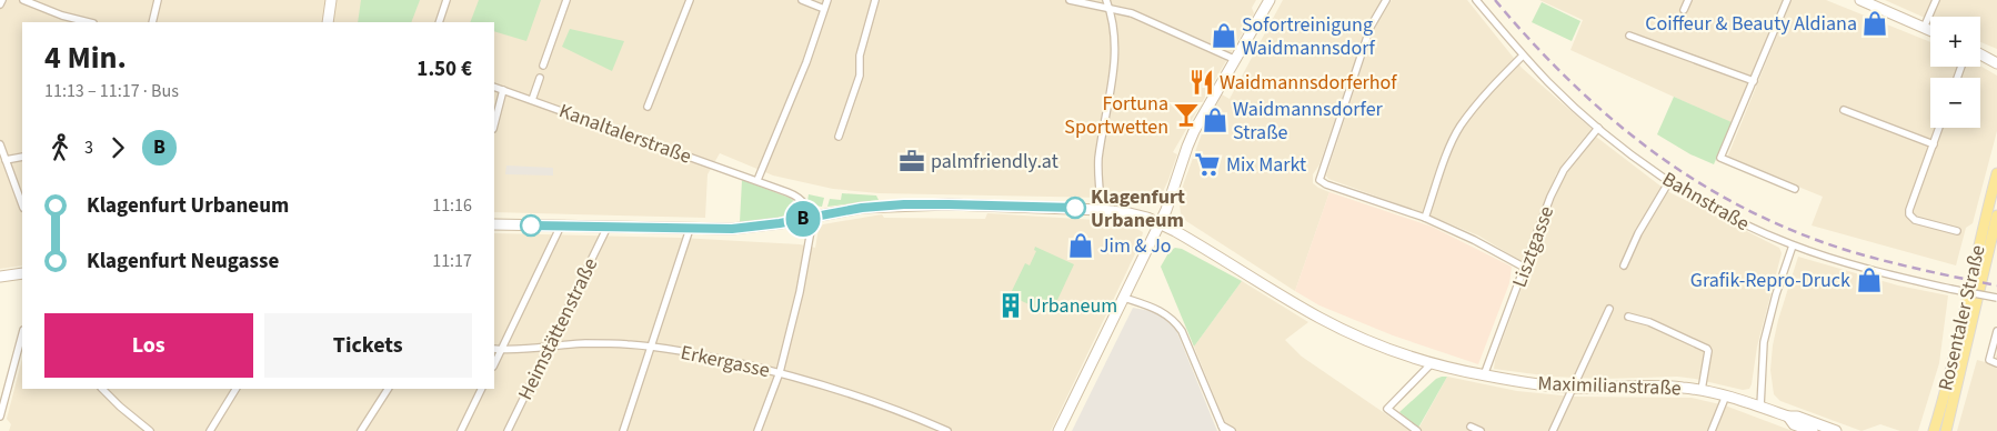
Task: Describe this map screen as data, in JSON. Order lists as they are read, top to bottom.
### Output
{
  "streets": {
    "main road": ["Rosentaler Straße"],
    "street": [
      "Kanaltalerstraße",
      "Bahnstraße",
      "Lisztgasse",
      "Heimstättenstraße",
      "Erkergasse",
      "Maximilianstraße"
    ]
  },
  "crossings": [
    ["Kanaltalerstraße", "Maximilianstraße"],
    ["Bahnstraße", "Lisztgasse"],
    ["Lisztgasse", "Maximilianstraße"],
    ["Heimstättenstraße", "Erkergasse"],
    ["Heimstättenstraße", "Maximilianstraße"]
  ],
  "places": {
    "shop": [
      "Coiffeur & Beauty Aldiana",
      "Sofortreinigung Waidmannsdorf",
      "Waidmannsdorfer Straße",
      "Jim & Jo",
      "Grafik-Repro-Druck"
    ],
    "restaurant": ["Waidmannsdorferhof"],
    "bar": ["Fortuna Sportwetten"],
    "office": ["palmfriendly.at"],
    "supermarket": ["Mix Markt"],
    "other": ["Klagenfurt Urbaneum"],
    "building": ["Urbaneum"]
  },
  "lines": ["bus line B"],
  "page": {
    "on_map": "B",
    "map_buttons": ["+", "−"],
    "heading": ["4 Min.", "11:13 – 11:17 · Bus", "1.50 €"],
    "legs": ["3", "B"],
    "list": [
      {
        "name": "Klagenfurt Urbaneum",
        "value": "11:16"
      },
      {
        "name": "Klagenfurt Neugasse",
        "value": "11:17"
      }
    ],
    "buttons": ["Los", "Tickets"]
  }
}
